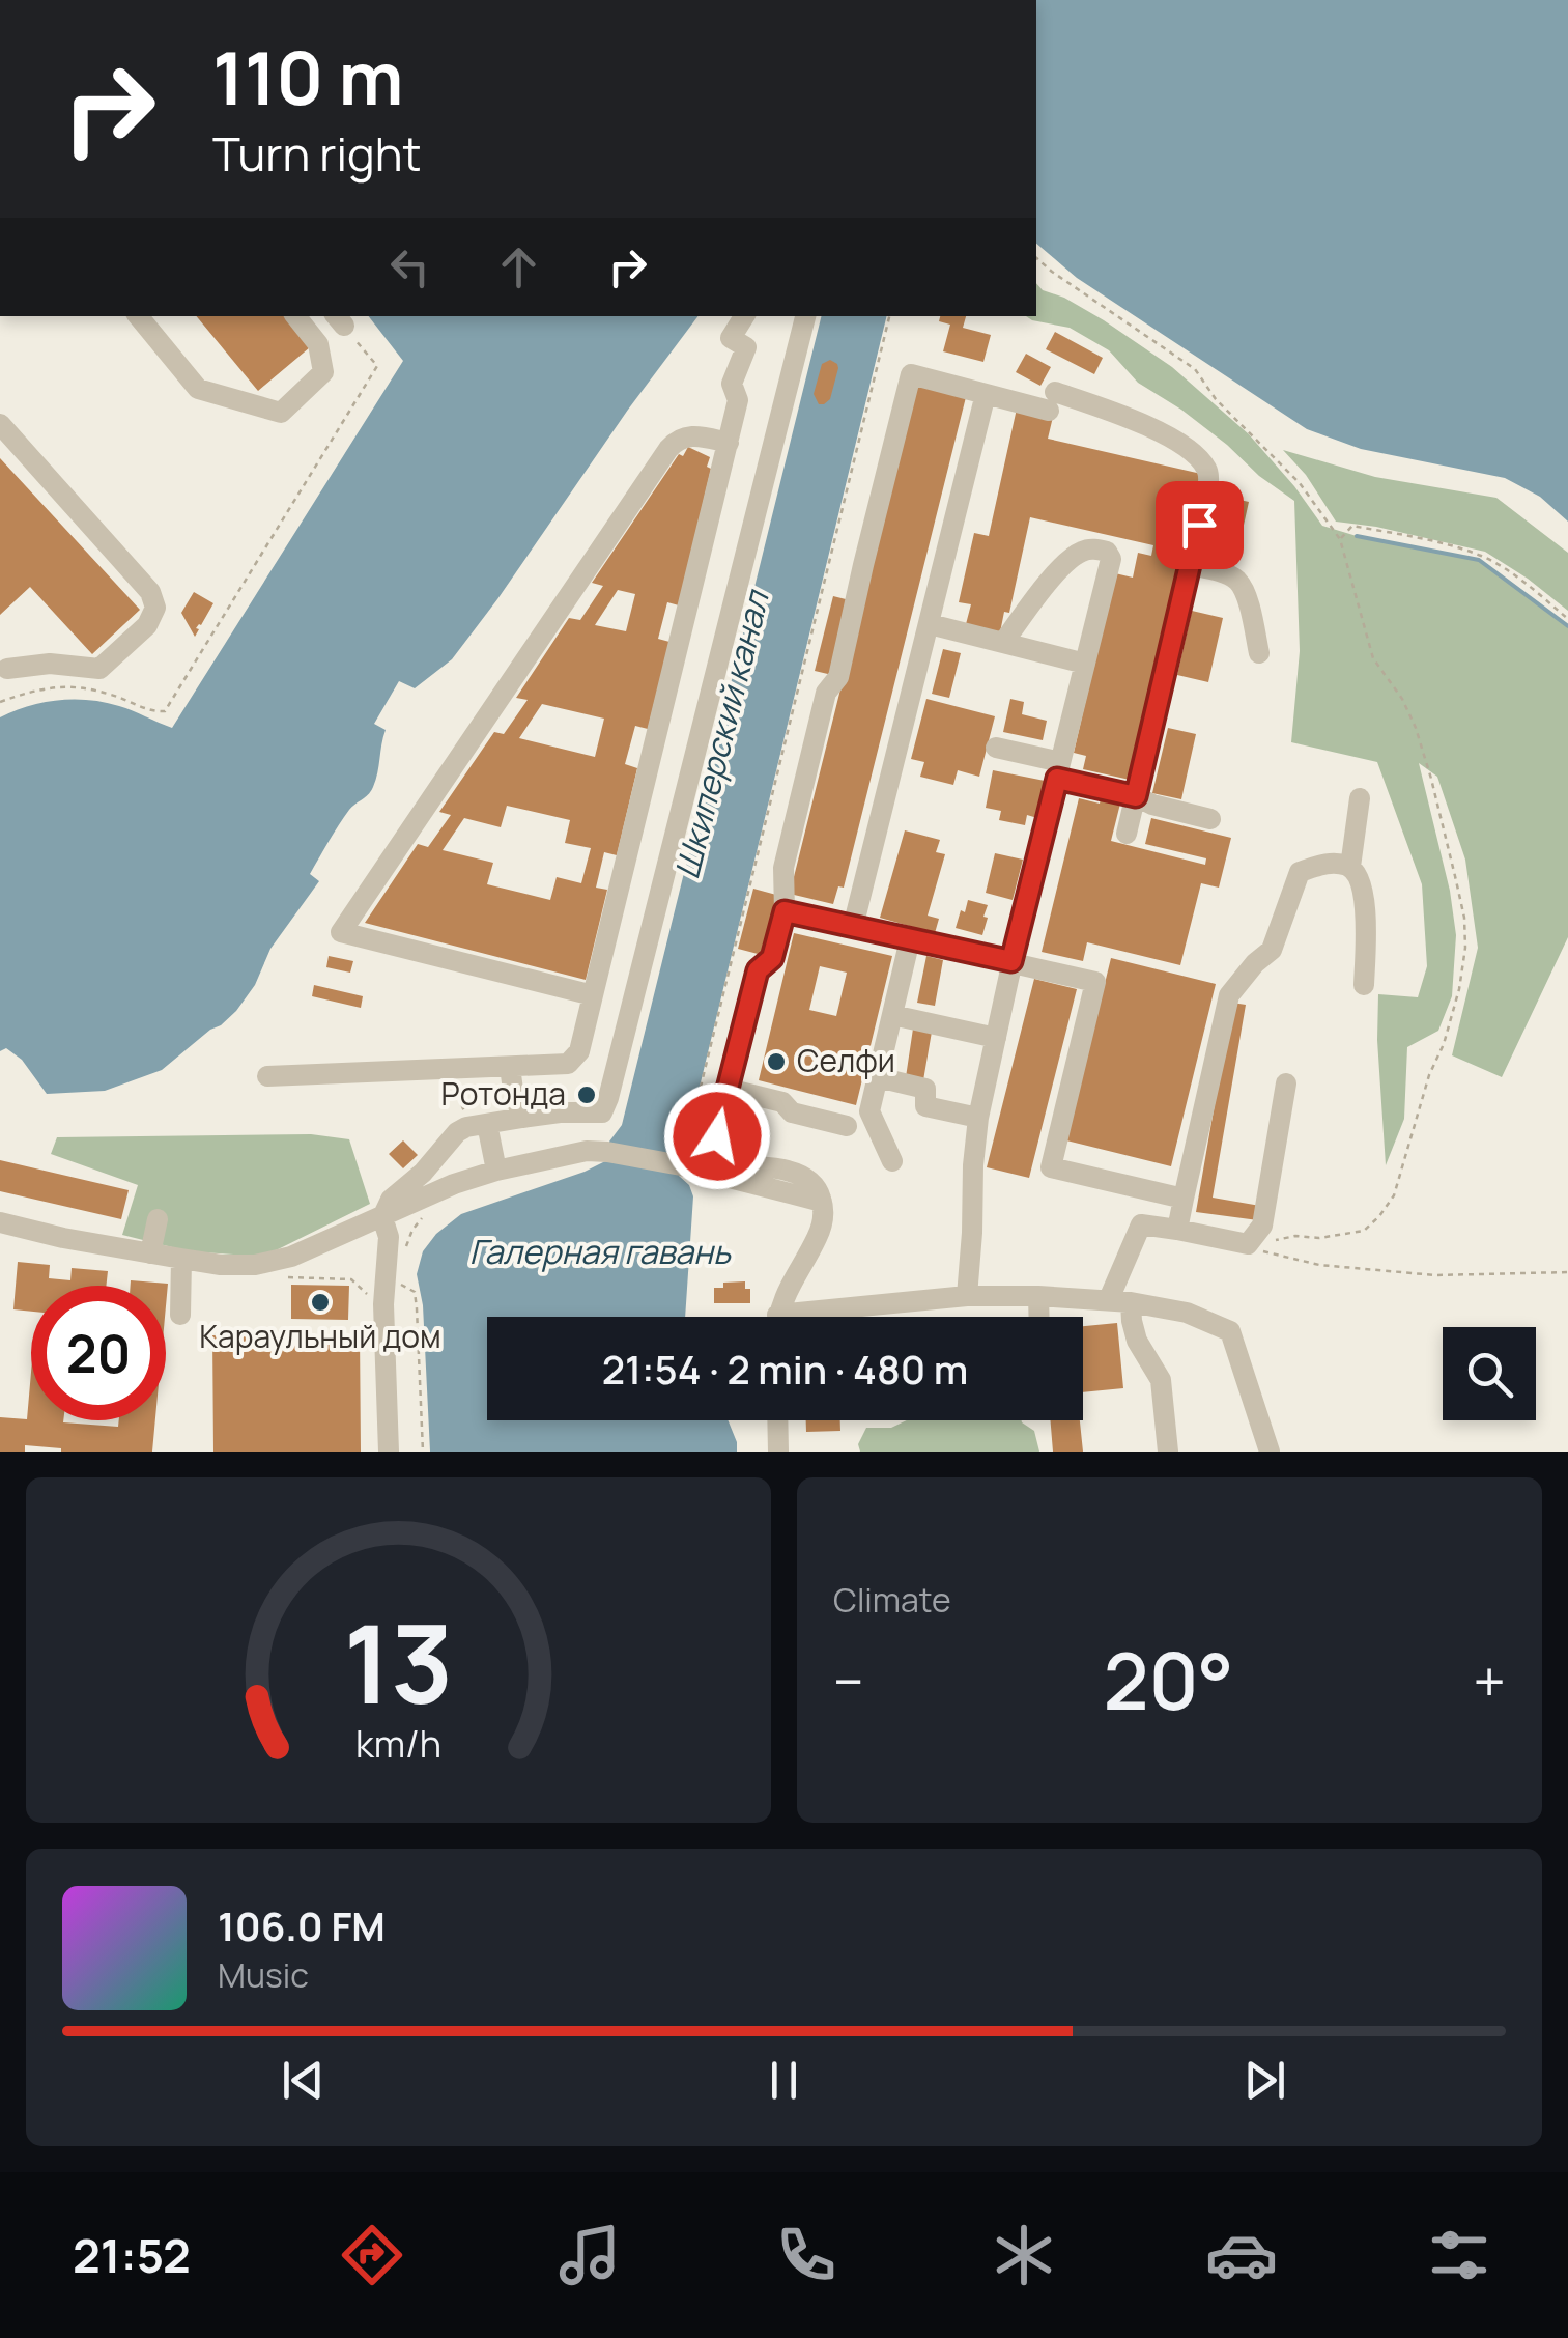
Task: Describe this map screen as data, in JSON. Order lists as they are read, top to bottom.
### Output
{
  "water": ["Шкиперский канал", "Галерная гавань"],
  "places": ["Селфи", "Ротонда", "Караульный дом"],
  "page": {
    "turn": ["110 m", "Turn right"],
    "limit": "20",
    "trip": "21:54 · 2 min · 480 m",
    "tile": "Climate",
    "heat": ["−", "20°", "+"],
    "song": ["106.0 FM", "Music"],
    "tabs": "21:52",
    "gauge": ["13", "km/h"]
  }
}
